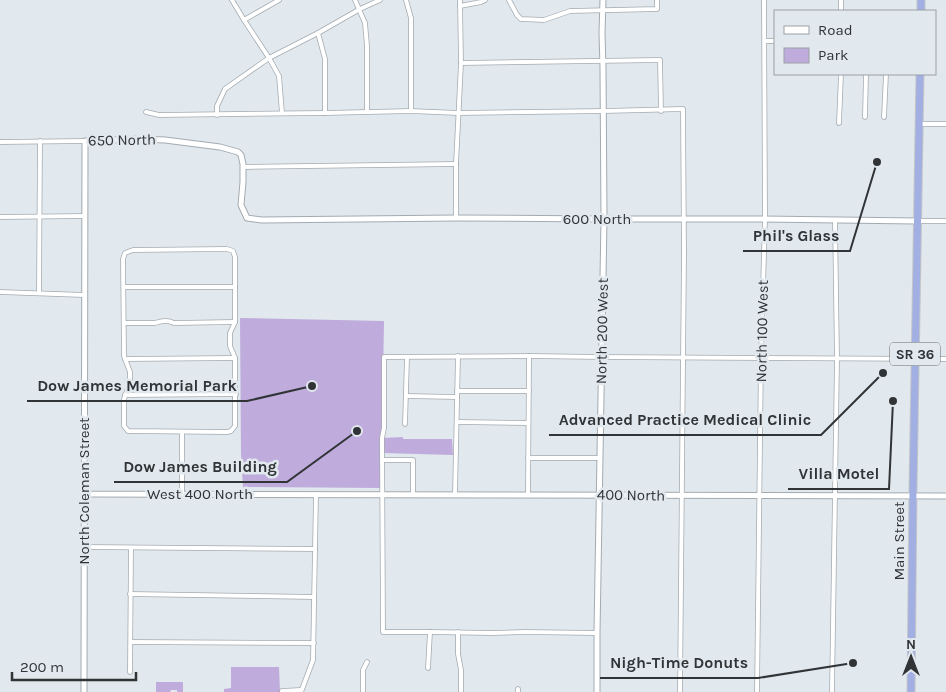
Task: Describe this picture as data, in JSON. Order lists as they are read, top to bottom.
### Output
{
  "streets": {
    "highway": ["SR 36", "Main Street"],
    "street": [
      "650 North",
      "600 North",
      "North 200 West",
      "North 100 West",
      "North Coleman Street",
      "West 400 North",
      "400 North"
    ]
  },
  "crossings": [
    ["650 North", "600 North"],
    ["650 North", "North Coleman Street"],
    ["600 North", "North 200 West"],
    ["600 North", "North 100 West"],
    ["600 North", "Main Street"],
    ["North 200 West", "400 North"],
    ["North 100 West", "400 North"],
    ["SR 36", "Main Street"],
    ["North Coleman Street", "West 400 North"],
    ["West 400 North", "400 North"],
    ["400 North", "Main Street"]
  ],
  "places": [
    "Phil's Glass",
    "Advanced Practice Medical Clinic",
    "Dow James Memorial Park",
    "Villa Motel",
    "Dow James Building",
    "Nigh-Time Donuts"
  ],
  "legend": ["Road", "Park"],
  "scale_bar": "200 m",
  "north": "top"
}
